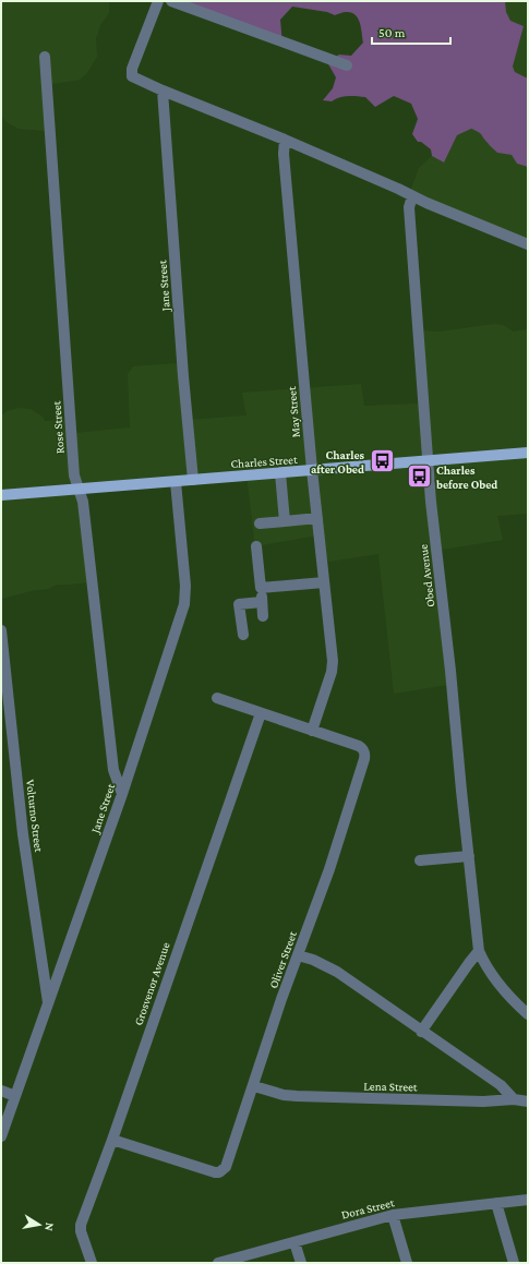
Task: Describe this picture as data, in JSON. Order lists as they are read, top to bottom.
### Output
{
  "streets": {
    "main road": ["Charles Street"],
    "street": [
      "Jane Street",
      "May Street",
      "Rose Street",
      "Obed Avenue",
      "Volturno Street",
      "Oliver Street",
      "Grosvenor Avenue",
      "Lena Street",
      "Dora Street"
    ]
  },
  "crossings": [
    ["Jane Street", "Rose Street"],
    ["Jane Street", "Charles Street"],
    ["Jane Street", "Volturno Street"],
    ["May Street", "Charles Street"],
    ["May Street", "Oliver Street"],
    ["Rose Street", "Charles Street"],
    ["Charles Street", "Obed Avenue"],
    ["Oliver Street", "Grosvenor Avenue"],
    ["Oliver Street", "Lena Street"]
  ],
  "places": {
    "bus stop": ["Charles after Obed", "Charles before Obed"]
  },
  "scale_bar": "50 m",
  "north": "right"
}
